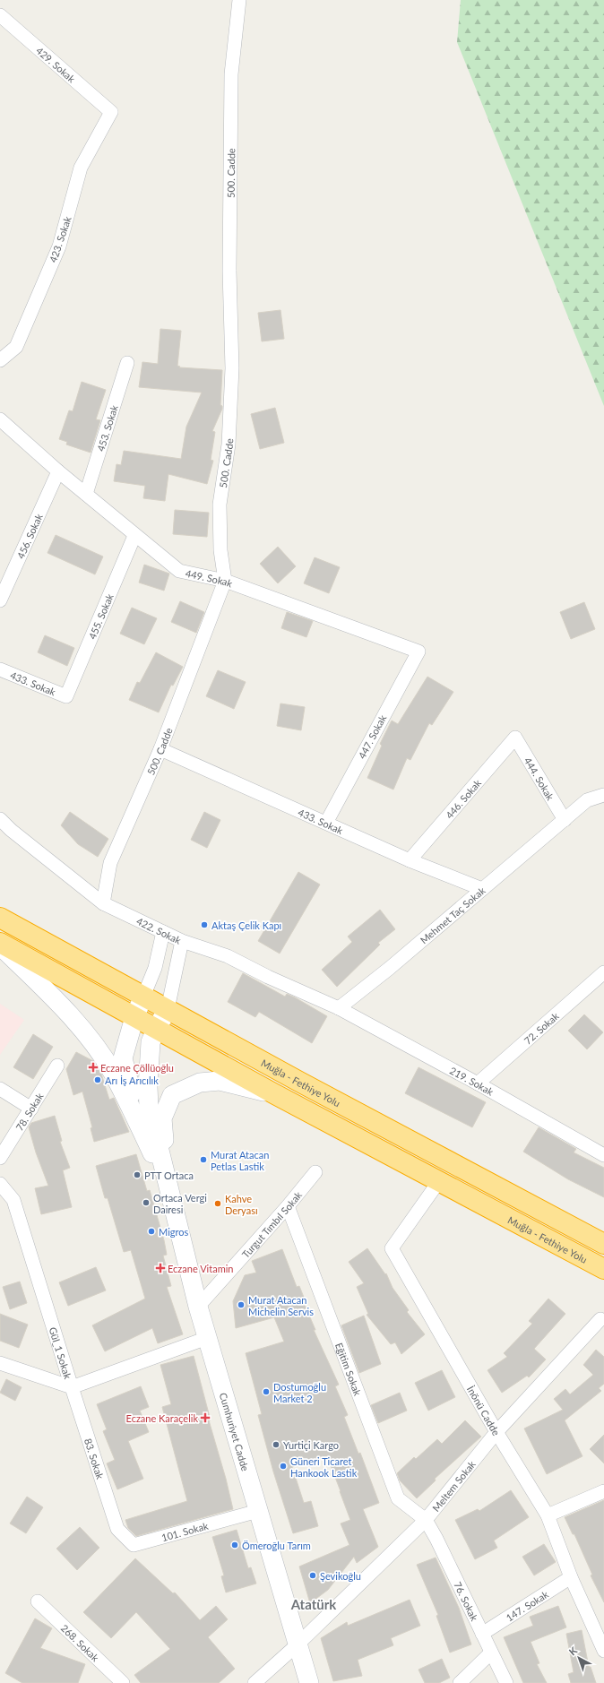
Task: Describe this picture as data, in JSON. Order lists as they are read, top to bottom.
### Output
{
  "streets": {
    "highway": ["Muğla - Fethiye Yolu"],
    "street": [
      "429. Sokak",
      "500. Cadde",
      "423. Sokak",
      "453. Sokak",
      "456. Sokak",
      "449. Sokak",
      "455. Sokak",
      "433. Sokak",
      "447. Sokak",
      "444. Sokak",
      "446. Sokak",
      "Mehmet Taç Sokak",
      "422. Sokak",
      "72. Sokak",
      "219. Sokak",
      "78. Sokak",
      "Turgut Tımbıl Sokak",
      "Gül_1 Sokak",
      "Eğitim Sokak",
      "İnönü Cadde",
      "Cumhuriyet Cadde",
      "83. Sokak",
      "Meltem Sokak",
      "101. Sokak",
      "76. Sokak",
      "147. Sokak",
      "268. Sokak"
    ]
  },
  "crossings": [
    ["429. Sokak", "423. Sokak"],
    ["500. Cadde", "449. Sokak"],
    ["500. Cadde", "433. Sokak"],
    ["500. Cadde", "422. Sokak"],
    ["453. Sokak", "449. Sokak"],
    ["456. Sokak", "449. Sokak"],
    ["449. Sokak", "455. Sokak"],
    ["449. Sokak", "447. Sokak"],
    ["455. Sokak", "433. Sokak"],
    ["433. Sokak", "447. Sokak"],
    ["433. Sokak", "446. Sokak"],
    ["433. Sokak", "Mehmet Taç Sokak"],
    ["444. Sokak", "446. Sokak"],
    ["444. Sokak", "Mehmet Taç Sokak"],
    ["Mehmet Taç Sokak", "422. Sokak"],
    ["Mehmet Taç Sokak", "219. Sokak"],
    ["422. Sokak", "219. Sokak"],
    ["72. Sokak", "219. Sokak"],
    ["Muğla - Fethiye Yolu", "İnönü Cadde"],
    ["Turgut Tımbıl Sokak", "Eğitim Sokak"],
    ["Turgut Tımbıl Sokak", "Cumhuriyet Cadde"],
    ["Gül_1 Sokak", "Cumhuriyet Cadde"],
    ["Gül_1 Sokak", "83. Sokak"],
    ["Eğitim Sokak", "Meltem Sokak"],
    ["Eğitim Sokak", "76. Sokak"],
    ["İnönü Cadde", "Meltem Sokak"],
    ["İnönü Cadde", "147. Sokak"],
    ["Cumhuriyet Cadde", "Meltem Sokak"],
    ["Cumhuriyet Cadde", "101. Sokak"],
    ["83. Sokak", "101. Sokak"],
    ["Meltem Sokak", "76. Sokak"],
    ["76. Sokak", "147. Sokak"]
  ],
  "districts": ["Atatürk"],
  "places": {
    "other": [
      "Aktaş Çelik Kapı",
      "Arı İş Arıcılık",
      "Murat Atacan Petlas Lastik",
      "PTT Ortaca",
      "Ortaca Vergi Dairesi",
      "Kahve Deryası",
      "Migros",
      "Murat Atacan Michelin Servis",
      "Dostumoğlu Market 2",
      "Yurtiçi Kargo",
      "Güneri Ticaret Hankook Lastik",
      "Ömeroğlu Tarım",
      "Şevikoğlu"
    ],
    "health": ["Eczane Çöllüoğlu", "Eczane Vitamin", "Eczane Karaçelik"]
  },
  "north": "top left"
}
